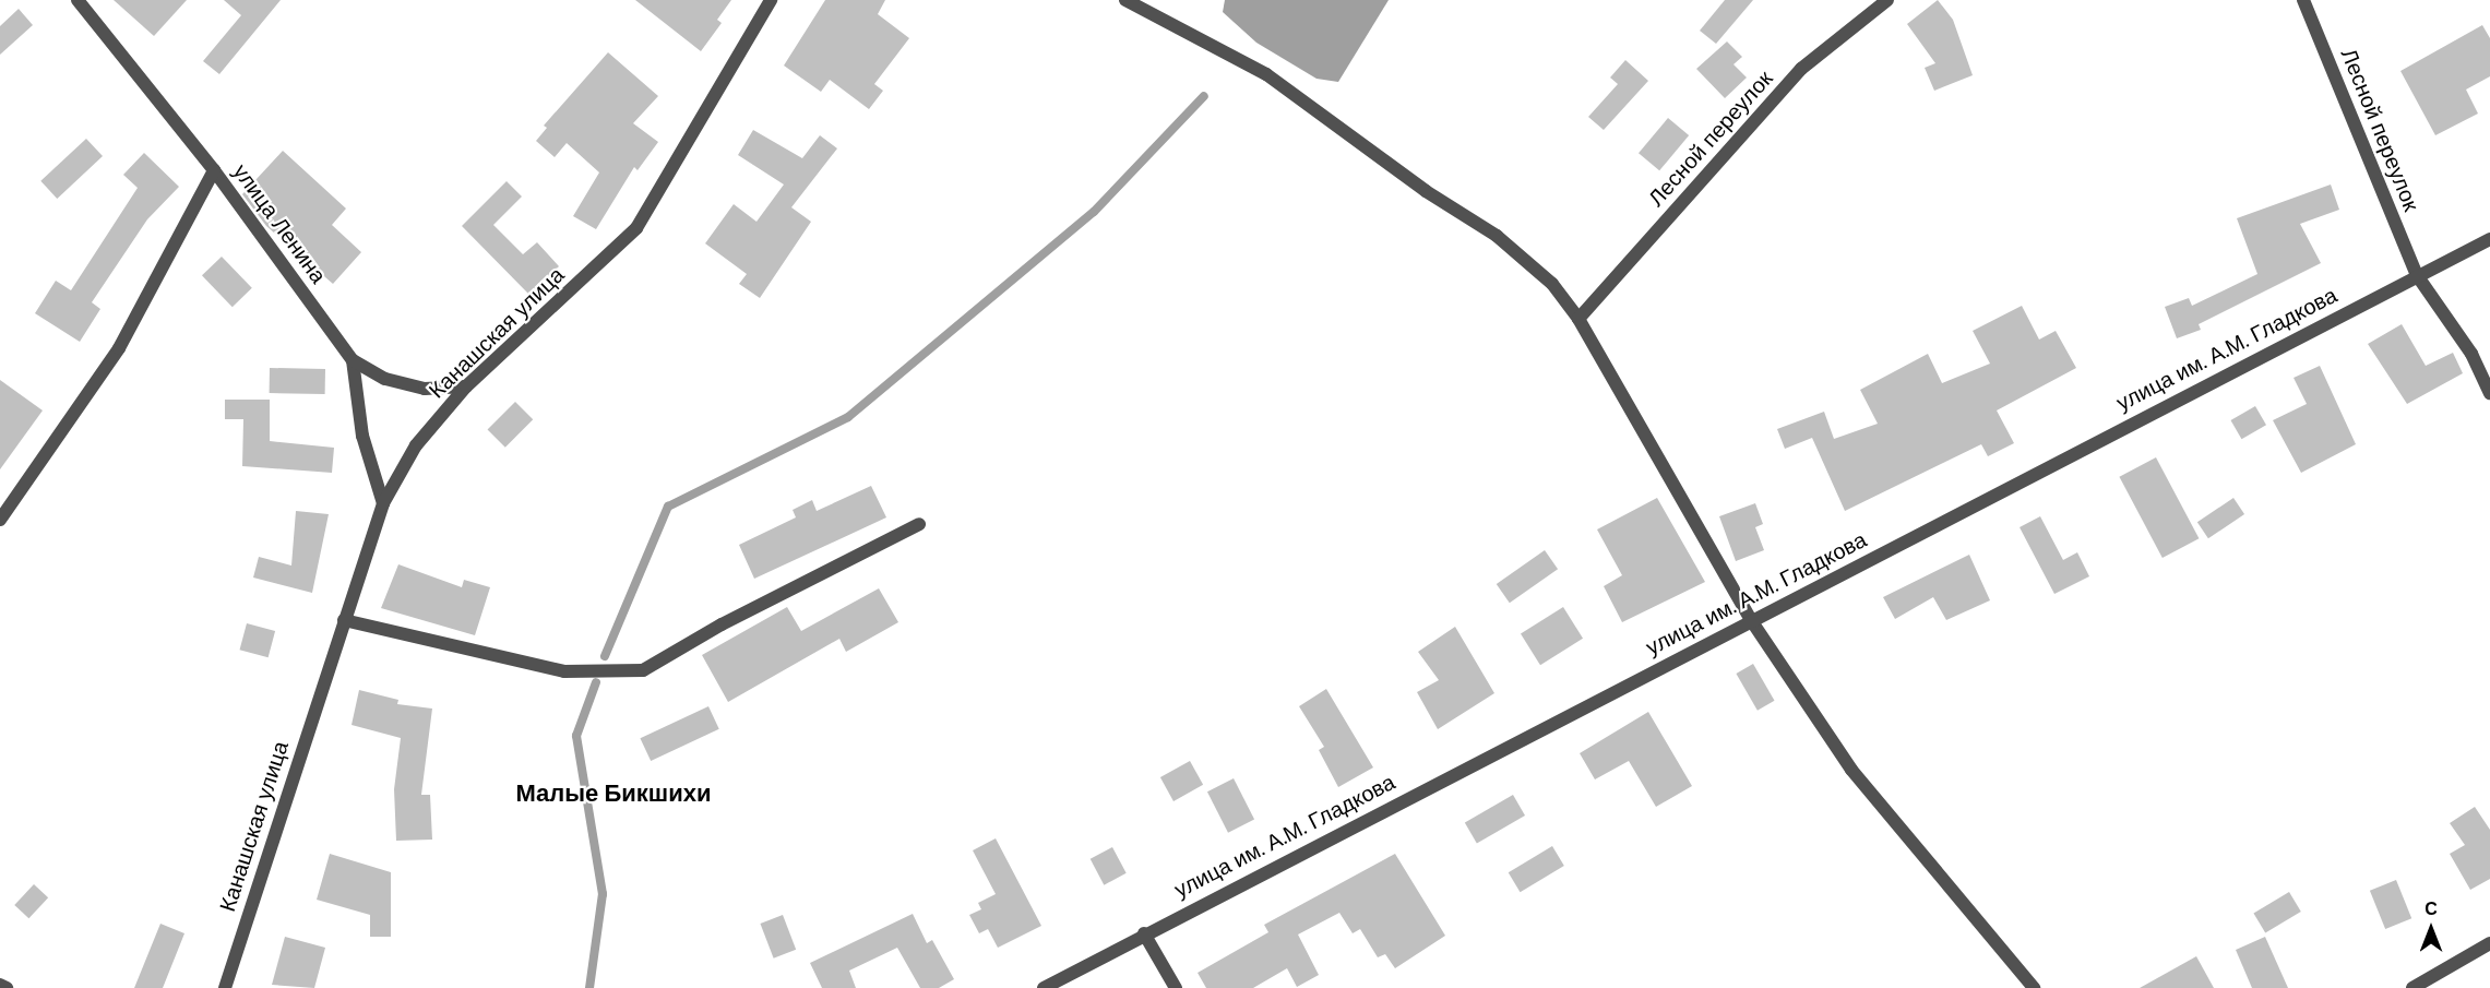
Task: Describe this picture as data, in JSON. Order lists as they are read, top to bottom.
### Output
{
  "streets": {
    "street": [
      "Лесной переулок",
      "улица Ленина",
      "Канашская улица",
      "улица им. А.М. Гладкова"
    ]
  },
  "crossings": [
    ["Лесной переулок", "улица им. А.М. Гладкова"],
    ["улица Ленина", "Канашская улица"]
  ],
  "districts": ["Малые Бикшихи"],
  "north": "top"
}
